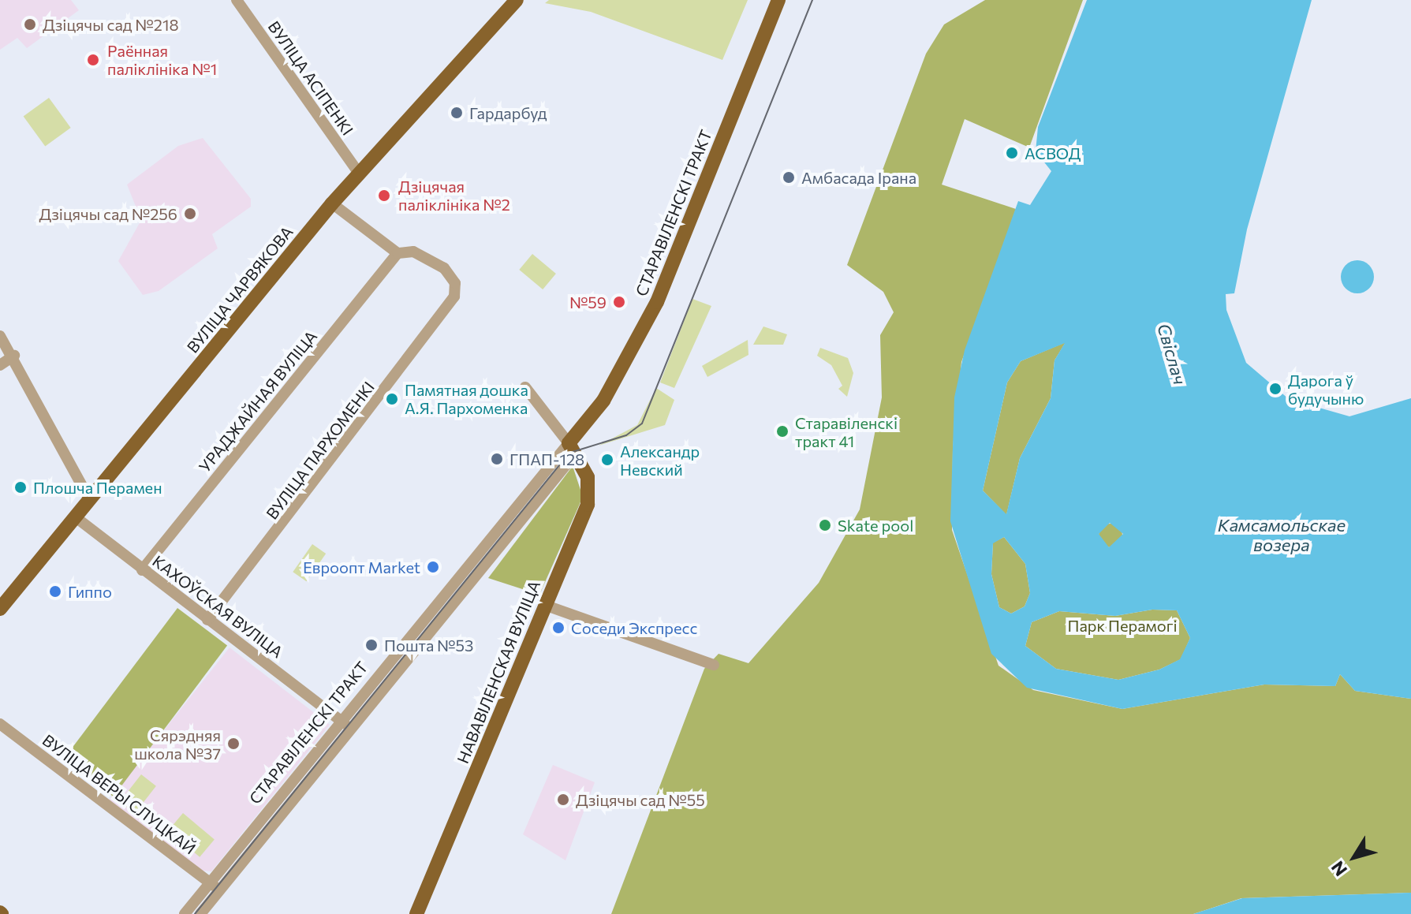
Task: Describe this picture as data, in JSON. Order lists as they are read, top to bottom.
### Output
{
  "streets": {
    "main road": ["СТАРАВІЛЕНСКІ ТРАКТ", "ВУЛІЦА ЧАРВЯКОВА", "НАВАВІЛЕНСКАЯ ВУЛІЦА"],
    "street": [
      "ВУЛІЦА АСІПЕНКІ",
      "УРАДЖАЙНАЯ ВУЛІЦА",
      "ВУЛІЦА ПАРХОМЕНКІ",
      "КАХОЎСКАЯ ВУЛІЦА",
      "ВУЛІЦА ВЕРЫ СЛУЦКАЙ"
    ]
  },
  "crossings": [
    ["ВУЛІЦА АСІПЕНКІ", "ВУЛІЦА ЧАРВЯКОВА"],
    ["СТАРАВІЛЕНСКІ ТРАКТ", "КАХОЎСКАЯ ВУЛІЦА"],
    ["СТАРАВІЛЕНСКІ ТРАКТ", "НАВАВІЛЕНСКАЯ ВУЛІЦА"],
    ["СТАРАВІЛЕНСКІ ТРАКТ", "ВУЛІЦА ВЕРЫ СЛУЦКАЙ"],
    ["ВУЛІЦА ЧАРВЯКОВА", "КАХОЎСКАЯ ВУЛІЦА"],
    ["УРАДЖАЙНАЯ ВУЛІЦА", "ВУЛІЦА ПАРХОМЕНКІ"],
    ["УРАДЖАЙНАЯ ВУЛІЦА", "КАХОЎСКАЯ ВУЛІЦА"],
    ["ВУЛІЦА ПАРХОМЕНКІ", "КАХОЎСКАЯ ВУЛІЦА"]
  ],
  "water": ["Свіслач", "Камсамольскае возера"],
  "parks": ["Парк Перамогі"],
  "places": [
    "Дзіцячы сад №218",
    "Раённая паліклініка №1",
    "Гардарбуд",
    "АСВОД",
    "Амбасада Ірана",
    "Дзіцячая паліклініка №2",
    "Дзіцячы сад №256",
    "№59",
    "Дарога ў будучыню",
    "Памятная дошка А.Я. Пархоменка",
    "Старавіленскі тракт 41",
    "ГПАП-128",
    "Александр Невский",
    "Плошча Перамен",
    "Skate pool",
    "Евроопт Market",
    "Гиппо",
    "Соседи Экспресс",
    "Пошта №53",
    "Сярэдняя школа №37",
    "Дзіцячы сад №55"
  ],
  "north": "bottom left"
}
